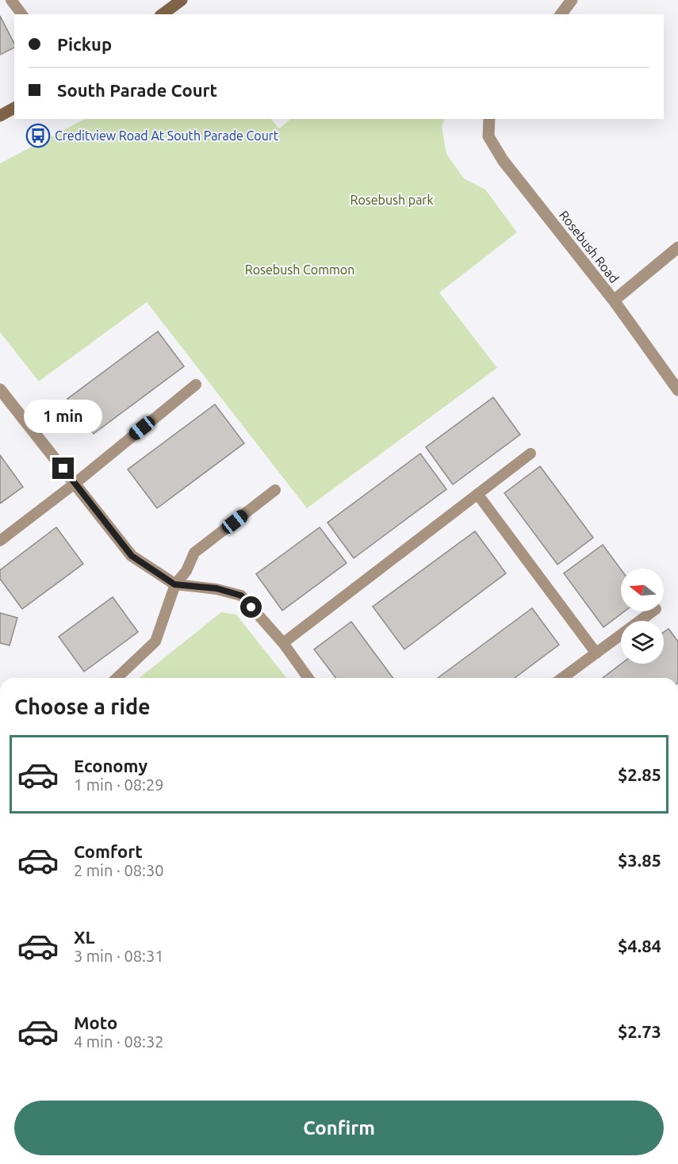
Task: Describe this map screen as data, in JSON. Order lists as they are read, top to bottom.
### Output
{
  "streets": {
    "street": ["Rosebush Road"]
  },
  "parks": ["Rosebush park", "Rosebush Common"],
  "places": {
    "bus stop": ["Creditview Road At South Parade Court"]
  },
  "north": "left",
  "page": {
    "banner": ["Pickup", "South Parade Court"],
    "bubble": "1 min",
    "heading": "Choose a ride",
    "list": [
      {
        "name": "Economy",
        "note": "1 min · 08:29",
        "value": "$2.85"
      },
      {
        "name": "Comfort",
        "note": "2 min · 08:30",
        "value": "$3.85"
      },
      {
        "name": "XL",
        "note": "3 min · 08:31",
        "value": "$4.84"
      },
      {
        "name": "Moto",
        "note": "4 min · 08:32",
        "value": "$2.73"
      }
    ],
    "buttons": "Confirm"
  }
}
